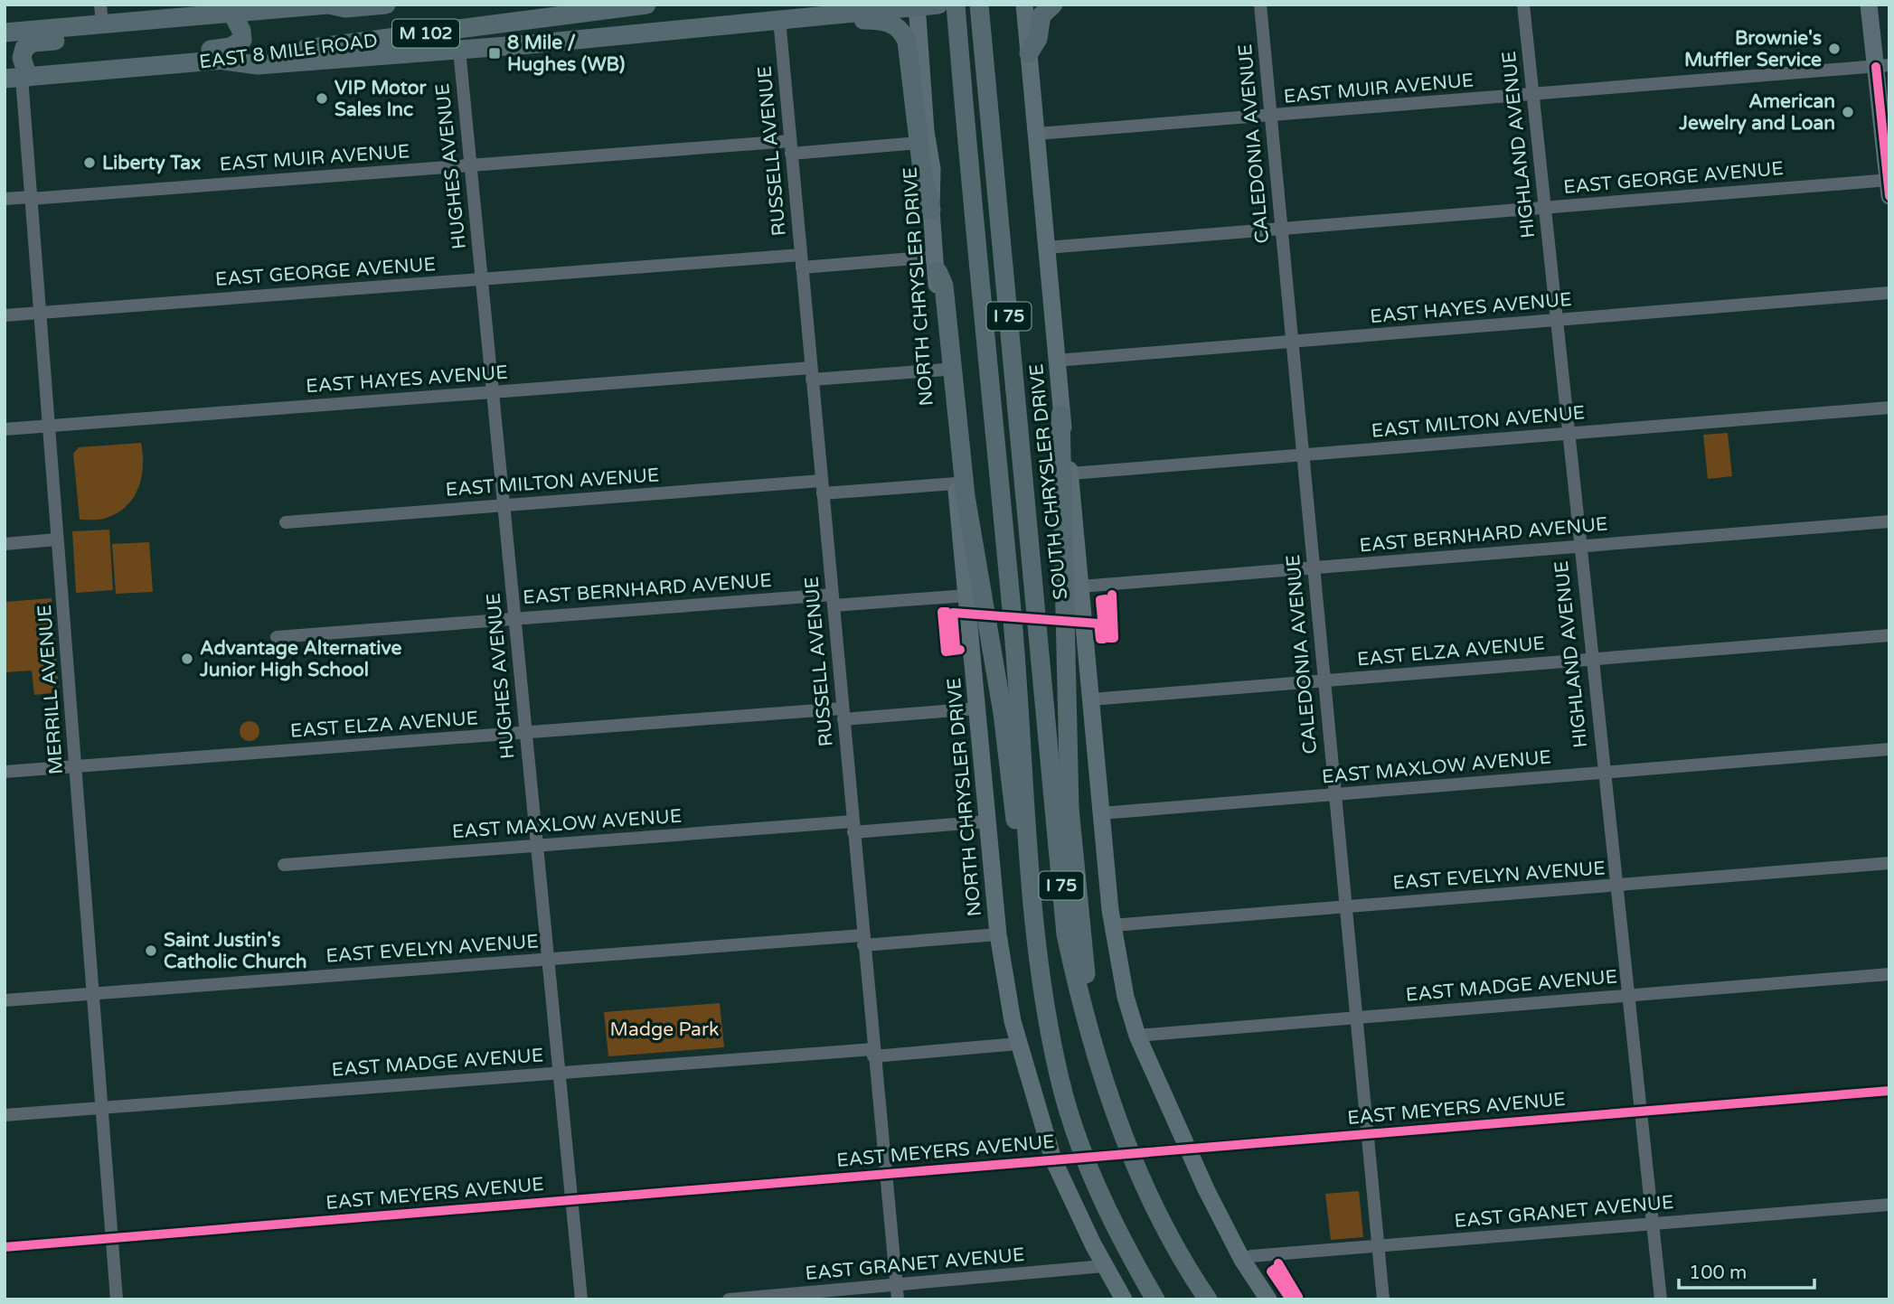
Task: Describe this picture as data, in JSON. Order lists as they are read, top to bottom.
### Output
{
  "streets": {
    "highway": ["M 102", "EAST 8 MILE ROAD", "I 75"],
    "main road": ["NORTH CHRYSLER DRIVE", "SOUTH CHRYSLER DRIVE"],
    "street": [
      "EAST MUIR AVENUE",
      "CALEDONIA AVENUE",
      "HIGHLAND AVENUE",
      "RUSSELL AVENUE",
      "HUGHES AVENUE",
      "EAST GEORGE AVENUE",
      "EAST HAYES AVENUE",
      "EAST MILTON AVENUE",
      "EAST BERNHARD AVENUE",
      "EAST ELZA AVENUE",
      "MERRILL AVENUE",
      "EAST MAXLOW AVENUE",
      "EAST EVELYN AVENUE",
      "EAST MADGE AVENUE",
      "EAST MEYERS AVENUE",
      "EAST GRANET AVENUE"
    ]
  },
  "crossings": [
    ["EAST 8 MILE ROAD", "MERRILL AVENUE"],
    ["EAST MUIR AVENUE", "CALEDONIA AVENUE"],
    ["EAST MUIR AVENUE", "HIGHLAND AVENUE"],
    ["EAST MUIR AVENUE", "RUSSELL AVENUE"],
    ["EAST MUIR AVENUE", "HUGHES AVENUE"],
    ["EAST MUIR AVENUE", "SOUTH CHRYSLER DRIVE"],
    ["EAST MUIR AVENUE", "MERRILL AVENUE"],
    ["CALEDONIA AVENUE", "EAST GEORGE AVENUE"],
    ["CALEDONIA AVENUE", "EAST HAYES AVENUE"],
    ["CALEDONIA AVENUE", "EAST MILTON AVENUE"],
    ["CALEDONIA AVENUE", "EAST BERNHARD AVENUE"],
    ["CALEDONIA AVENUE", "EAST ELZA AVENUE"],
    ["CALEDONIA AVENUE", "EAST MAXLOW AVENUE"],
    ["CALEDONIA AVENUE", "EAST EVELYN AVENUE"],
    ["CALEDONIA AVENUE", "EAST MADGE AVENUE"],
    ["CALEDONIA AVENUE", "EAST MEYERS AVENUE"],
    ["CALEDONIA AVENUE", "EAST GRANET AVENUE"],
    ["HIGHLAND AVENUE", "EAST GEORGE AVENUE"],
    ["HIGHLAND AVENUE", "EAST HAYES AVENUE"],
    ["HIGHLAND AVENUE", "EAST MILTON AVENUE"],
    ["HIGHLAND AVENUE", "EAST BERNHARD AVENUE"],
    ["HIGHLAND AVENUE", "EAST ELZA AVENUE"],
    ["HIGHLAND AVENUE", "EAST MAXLOW AVENUE"],
    ["HIGHLAND AVENUE", "EAST EVELYN AVENUE"],
    ["HIGHLAND AVENUE", "EAST MADGE AVENUE"],
    ["HIGHLAND AVENUE", "EAST MEYERS AVENUE"],
    ["HIGHLAND AVENUE", "EAST GRANET AVENUE"],
    ["RUSSELL AVENUE", "EAST GEORGE AVENUE"],
    ["RUSSELL AVENUE", "EAST HAYES AVENUE"],
    ["RUSSELL AVENUE", "EAST MILTON AVENUE"],
    ["RUSSELL AVENUE", "EAST BERNHARD AVENUE"],
    ["RUSSELL AVENUE", "EAST ELZA AVENUE"],
    ["RUSSELL AVENUE", "EAST MAXLOW AVENUE"],
    ["RUSSELL AVENUE", "EAST EVELYN AVENUE"],
    ["RUSSELL AVENUE", "EAST MADGE AVENUE"],
    ["RUSSELL AVENUE", "EAST MEYERS AVENUE"],
    ["RUSSELL AVENUE", "EAST GRANET AVENUE"],
    ["HUGHES AVENUE", "EAST GEORGE AVENUE"],
    ["HUGHES AVENUE", "EAST HAYES AVENUE"],
    ["HUGHES AVENUE", "EAST MILTON AVENUE"],
    ["HUGHES AVENUE", "EAST BERNHARD AVENUE"],
    ["HUGHES AVENUE", "EAST ELZA AVENUE"],
    ["HUGHES AVENUE", "EAST MAXLOW AVENUE"],
    ["HUGHES AVENUE", "EAST EVELYN AVENUE"],
    ["HUGHES AVENUE", "EAST MADGE AVENUE"],
    ["HUGHES AVENUE", "EAST MEYERS AVENUE"],
    ["EAST GEORGE AVENUE", "NORTH CHRYSLER DRIVE"],
    ["EAST GEORGE AVENUE", "SOUTH CHRYSLER DRIVE"],
    ["EAST GEORGE AVENUE", "MERRILL AVENUE"],
    ["NORTH CHRYSLER DRIVE", "EAST HAYES AVENUE"],
    ["NORTH CHRYSLER DRIVE", "EAST MILTON AVENUE"],
    ["NORTH CHRYSLER DRIVE", "EAST BERNHARD AVENUE"],
    ["NORTH CHRYSLER DRIVE", "EAST ELZA AVENUE"],
    ["NORTH CHRYSLER DRIVE", "EAST MAXLOW AVENUE"],
    ["NORTH CHRYSLER DRIVE", "EAST EVELYN AVENUE"],
    ["NORTH CHRYSLER DRIVE", "EAST MADGE AVENUE"],
    ["NORTH CHRYSLER DRIVE", "EAST MEYERS AVENUE"],
    ["NORTH CHRYSLER DRIVE", "EAST GRANET AVENUE"],
    ["EAST HAYES AVENUE", "SOUTH CHRYSLER DRIVE"],
    ["EAST HAYES AVENUE", "MERRILL AVENUE"],
    ["EAST MILTON AVENUE", "SOUTH CHRYSLER DRIVE"],
    ["SOUTH CHRYSLER DRIVE", "EAST BERNHARD AVENUE"],
    ["SOUTH CHRYSLER DRIVE", "EAST ELZA AVENUE"],
    ["SOUTH CHRYSLER DRIVE", "EAST MAXLOW AVENUE"],
    ["SOUTH CHRYSLER DRIVE", "EAST EVELYN AVENUE"],
    ["SOUTH CHRYSLER DRIVE", "EAST MADGE AVENUE"],
    ["SOUTH CHRYSLER DRIVE", "EAST MEYERS AVENUE"],
    ["SOUTH CHRYSLER DRIVE", "EAST GRANET AVENUE"],
    ["EAST ELZA AVENUE", "MERRILL AVENUE"],
    ["MERRILL AVENUE", "EAST EVELYN AVENUE"],
    ["MERRILL AVENUE", "EAST MADGE AVENUE"],
    ["MERRILL AVENUE", "EAST MEYERS AVENUE"]
  ],
  "parks": ["Madge Park"],
  "places": {
    "other": [
      "Brownie's Muffler Service",
      "VIP Motor Sales Inc",
      "American Jewelry and Loan",
      "Liberty Tax",
      "Advantage Alternative Junior High School",
      "Saint Justin's Catholic Church"
    ],
    "transit": ["8 Mile / Hughes (WB)"]
  },
  "scale_bar": "100 m"
}
